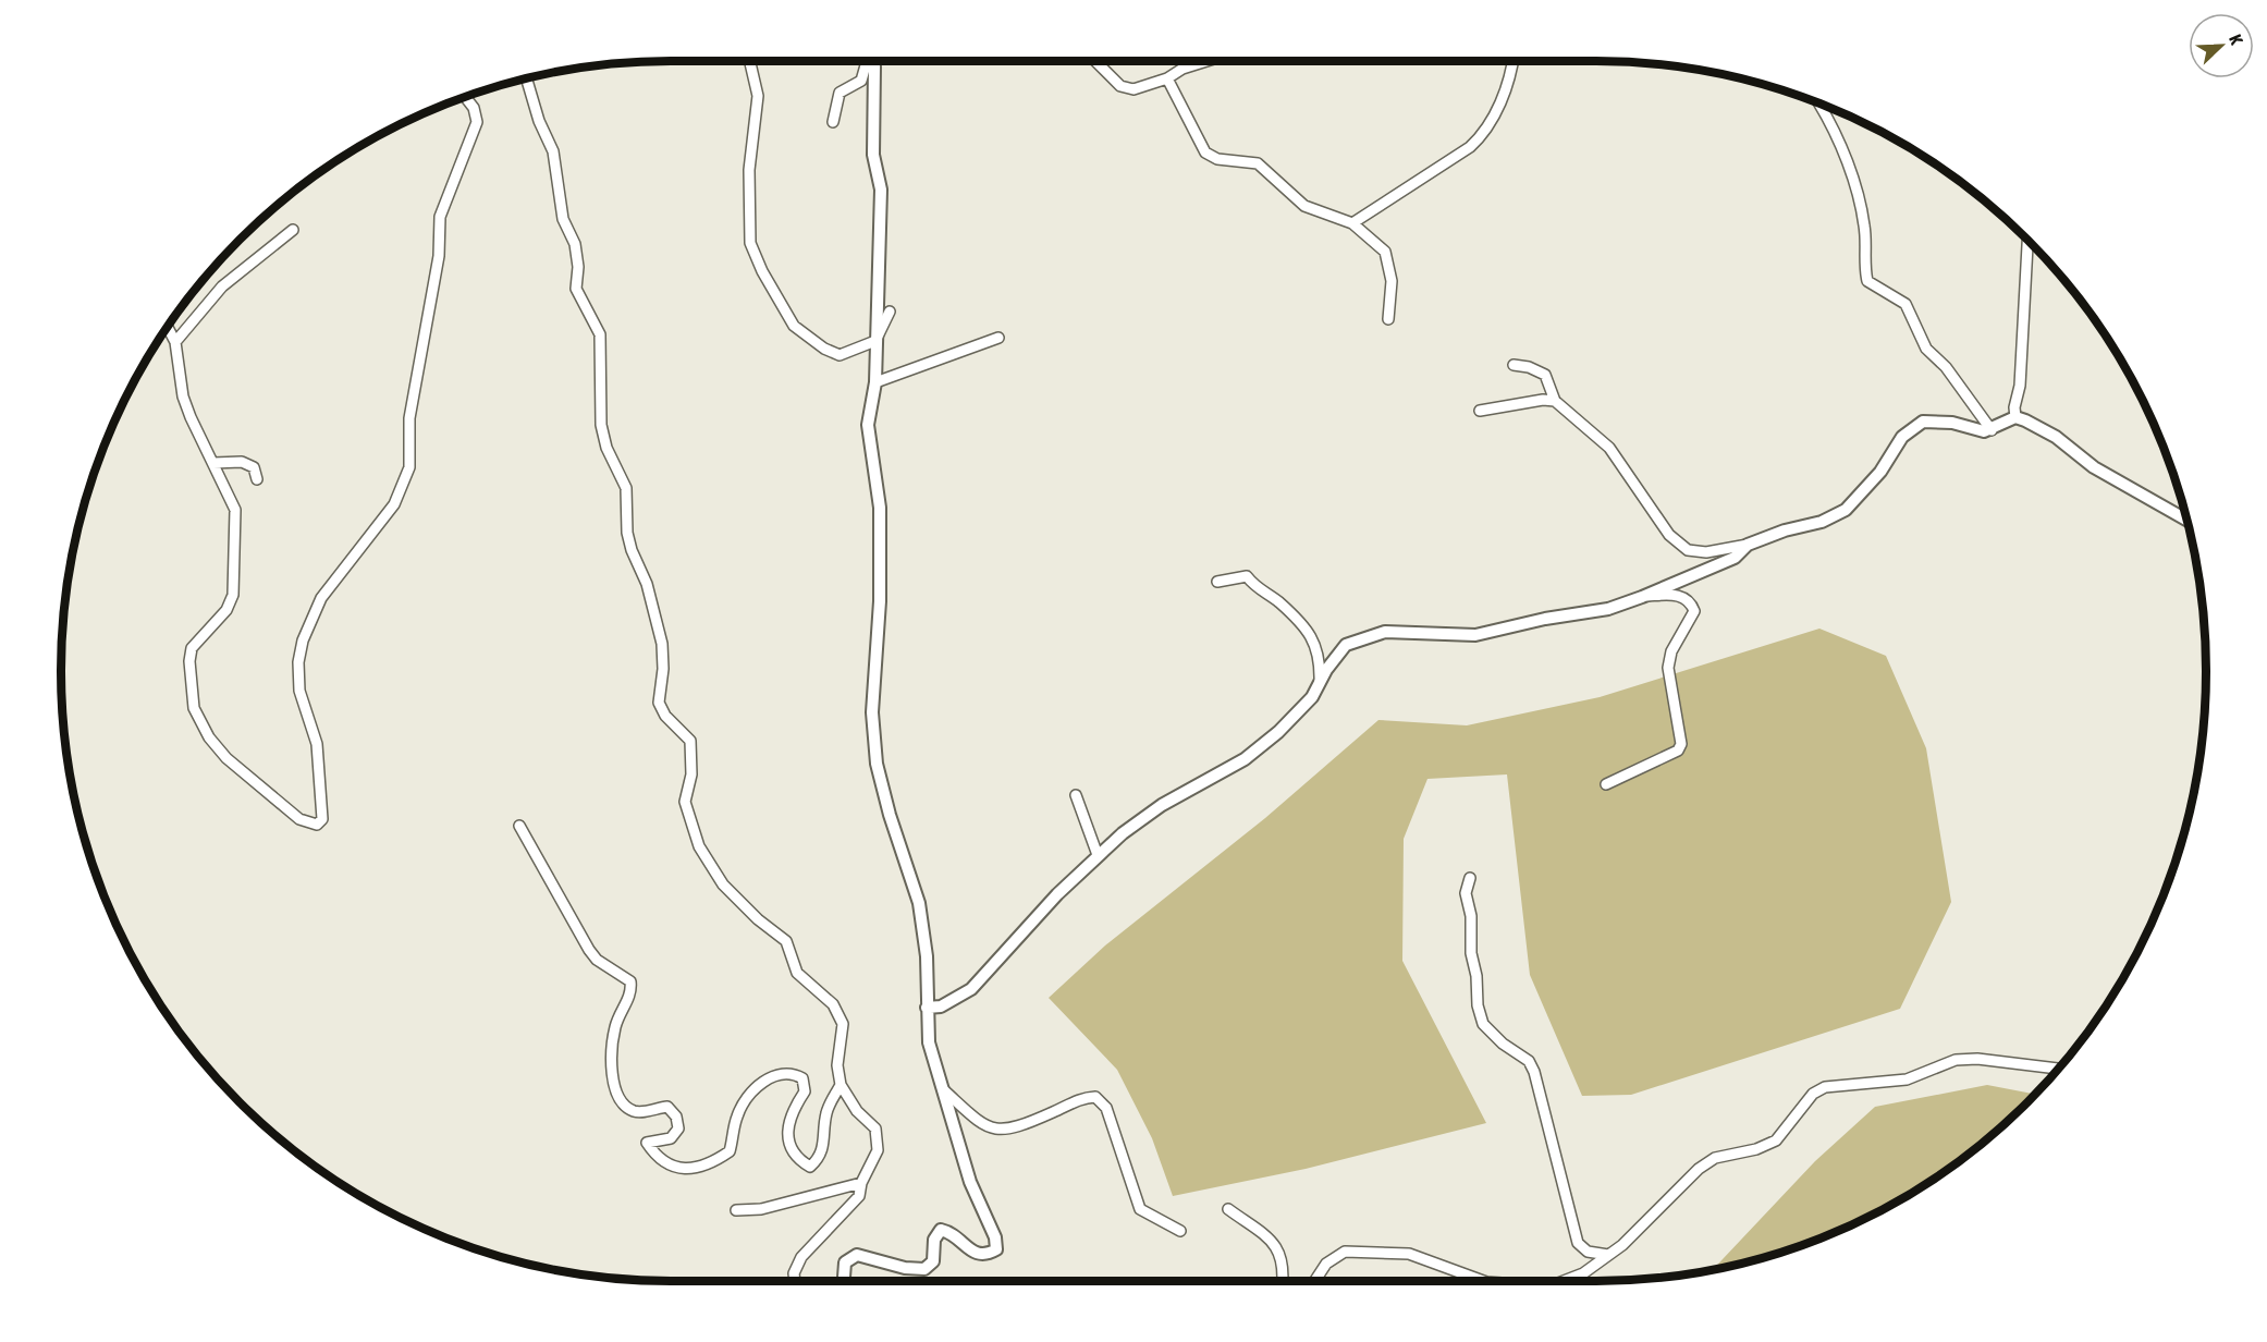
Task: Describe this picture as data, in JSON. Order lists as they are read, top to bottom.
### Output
{
  "north": "top right"
}
